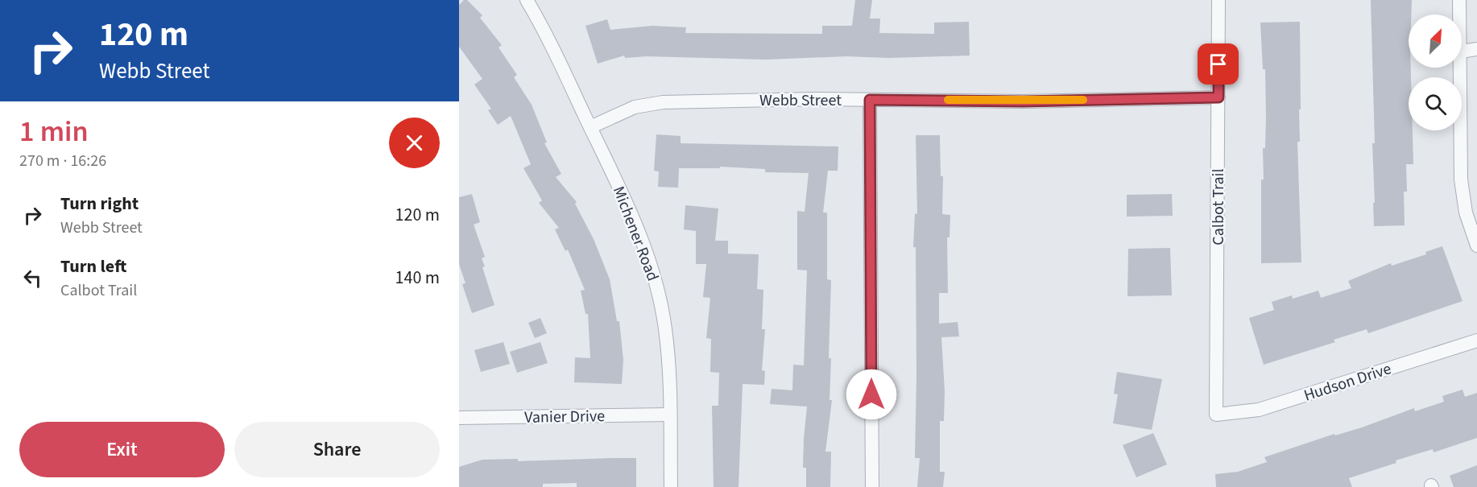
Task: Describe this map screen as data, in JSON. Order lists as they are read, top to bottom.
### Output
{
  "streets": {
    "street": [
      "Webb Street",
      "Calbot Trail",
      "Michener Road",
      "Hudson Drive",
      "Vanier Drive"
    ]
  },
  "crossings": [
    ["Webb Street", "Calbot Trail"],
    ["Webb Street", "Michener Road"],
    ["Calbot Trail", "Hudson Drive"],
    ["Michener Road", "Vanier Drive"]
  ],
  "north": "top right",
  "page": {
    "turn": ["120 m", "Webb Street"],
    "heading": ["1 min", "270 m · 16:26"],
    "list": [
      {
        "name": "Turn right",
        "note": "Webb Street",
        "value": "120 m"
      },
      {
        "name": "Turn left",
        "note": "Calbot Trail",
        "value": "140 m"
      }
    ],
    "buttons": ["Exit", "Share"]
  }
}
